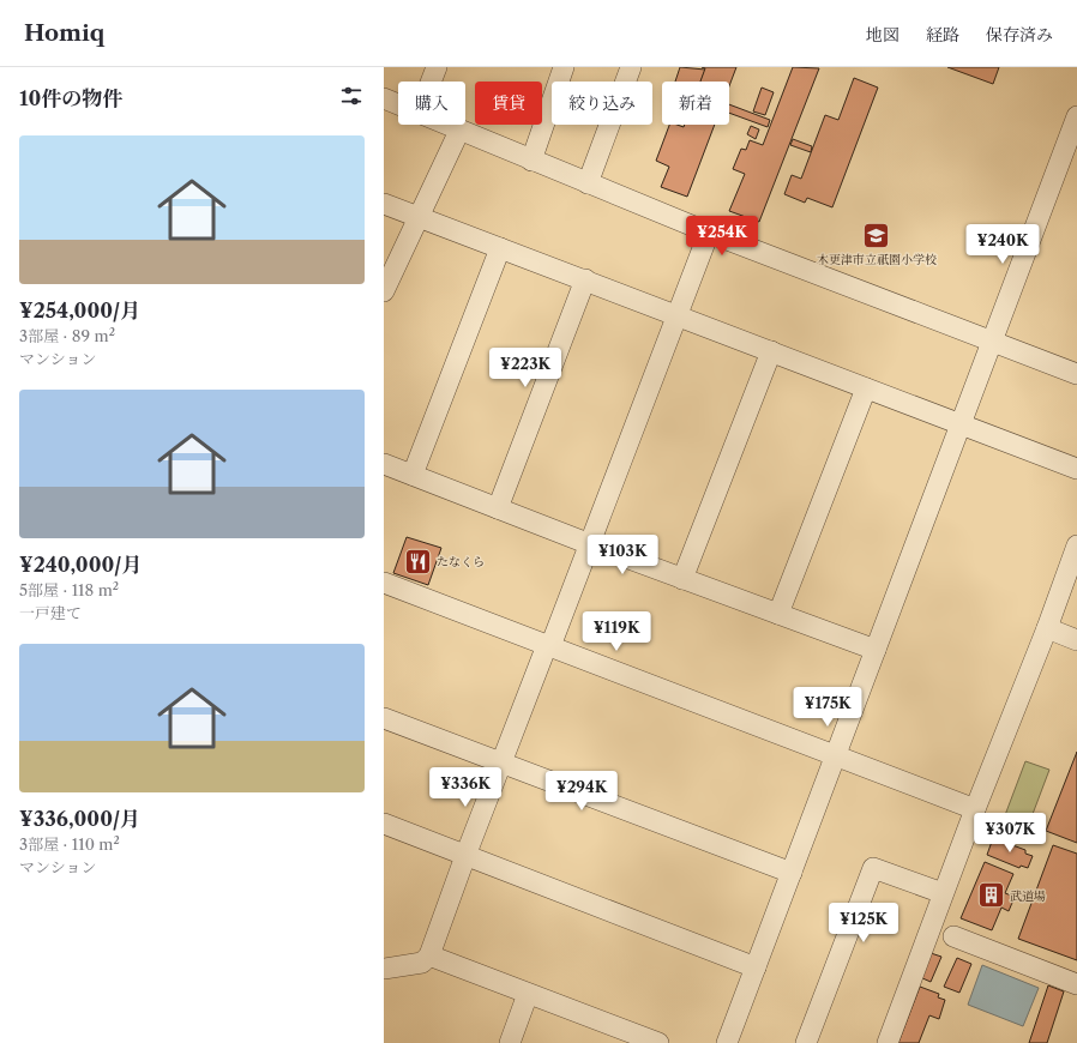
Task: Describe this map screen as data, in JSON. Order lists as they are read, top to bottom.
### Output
{
  "places": {
    "school or university": ["木更津市立祇園小学校"],
    "restaurant": ["たなくら"],
    "building": ["武道場"]
  },
  "page": {
    "header": "Homiq",
    "nav": ["地図", "経路", "保存済み"],
    "heading": "10件の物件",
    "chip": [
      "購入",
      "賃貸",
      "絞り込み",
      "新着"
    ],
    "list": [
      {
        "name": "¥254,000/月",
        "note": "3部屋 · 89 m² · マンション"
      },
      {
        "name": "¥240,000/月",
        "note": "5部屋 · 118 m² · 一戸建て"
      },
      {
        "name": "¥336,000/月",
        "note": "3部屋 · 110 m² · マンション"
      }
    ],
    "price": [
      "¥254K",
      "¥240K",
      "¥223K",
      "¥103K",
      "¥119K",
      "¥175K",
      "¥336K",
      "¥294K",
      "¥307K",
      "¥125K"
    ]
  }
}
